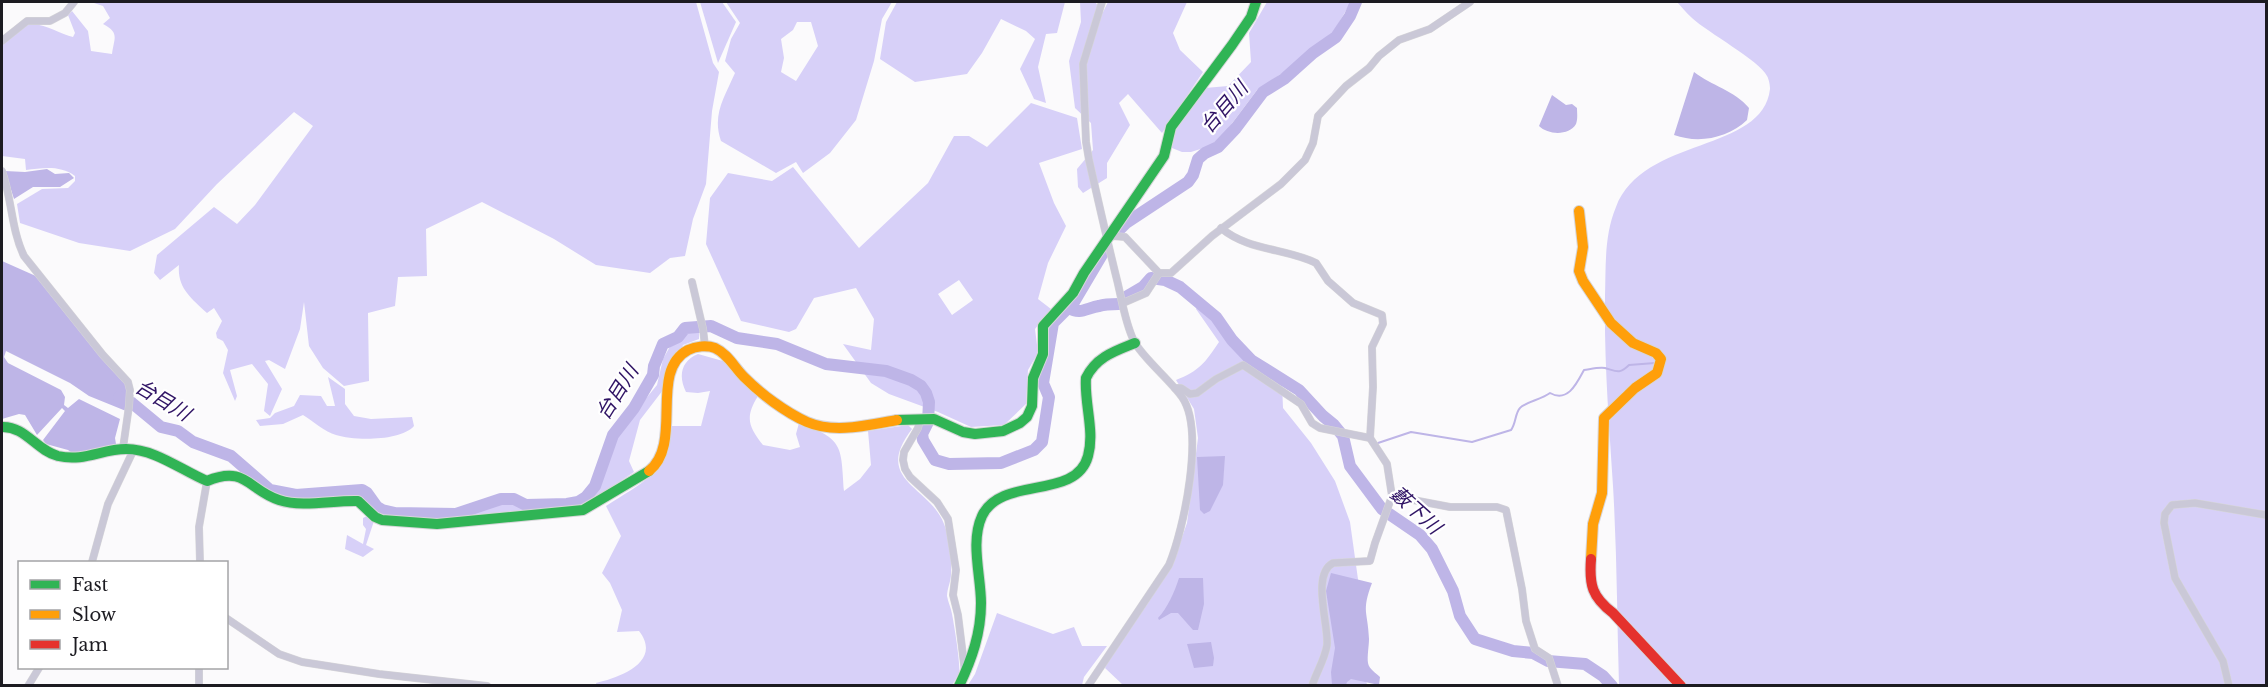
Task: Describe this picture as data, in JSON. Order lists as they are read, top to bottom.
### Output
{
  "water": ["台目川", "藪下川"],
  "legend": ["Fast", "Slow", "Jam"]
}
